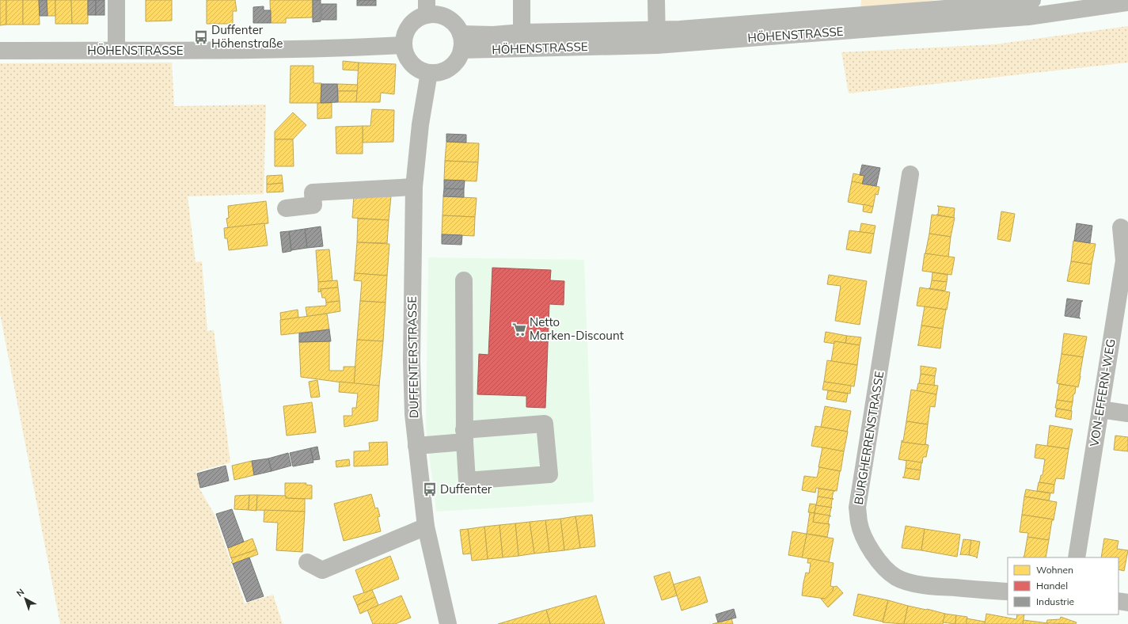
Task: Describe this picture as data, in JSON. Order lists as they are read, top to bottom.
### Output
{
  "streets": {
    "street": [
      "HÖHENSTRASSE",
      "DUFFENTERSTRASSE",
      "VON-EFFERN-WEG",
      "BURGHERRENSTRASSE"
    ]
  },
  "crossings": [
    ["HÖHENSTRASSE", "DUFFENTERSTRASSE"]
  ],
  "places": {
    "bus stop": ["Duffenter Höhenstraße", "Duffenter"],
    "supermarket": ["Netto Marken-Discount"]
  },
  "legend": ["Wohnen", "Handel", "Industrie"],
  "north": "top left"
}
